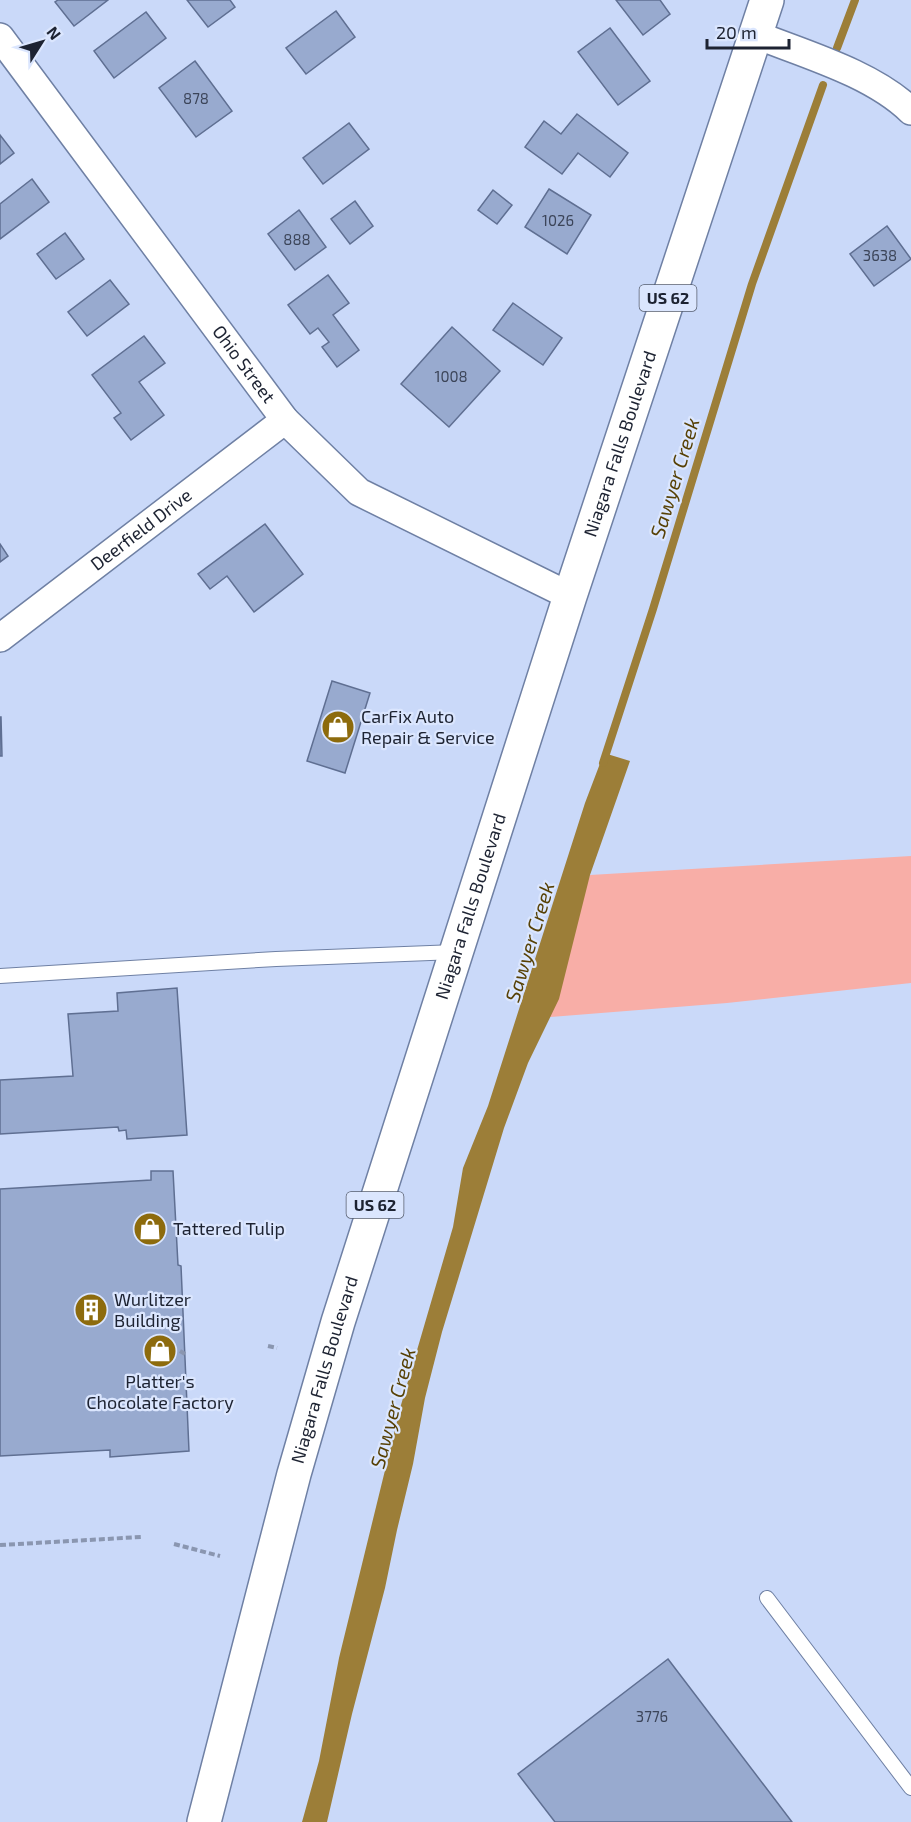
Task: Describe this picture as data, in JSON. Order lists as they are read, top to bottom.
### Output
{
  "streets": {
    "main road": ["US 62", "Niagara Falls Boulevard"],
    "street": ["Ohio Street", "Deerfield Drive"]
  },
  "crossings": [
    ["Ohio Street", "Niagara Falls Boulevard"],
    ["Ohio Street", "Deerfield Drive"]
  ],
  "water": ["Sawyer Creek"],
  "places": {
    "shop": ["CarFix Auto Repair & Service", "Tattered Tulip", "Platter's Chocolate Factory"],
    "building": ["Wurlitzer Building"]
  },
  "house_numbers": [
    "878",
    "1026",
    "888",
    "3638",
    "1008",
    "3776"
  ],
  "scale_bar": "20 m",
  "north": "top right"
}
